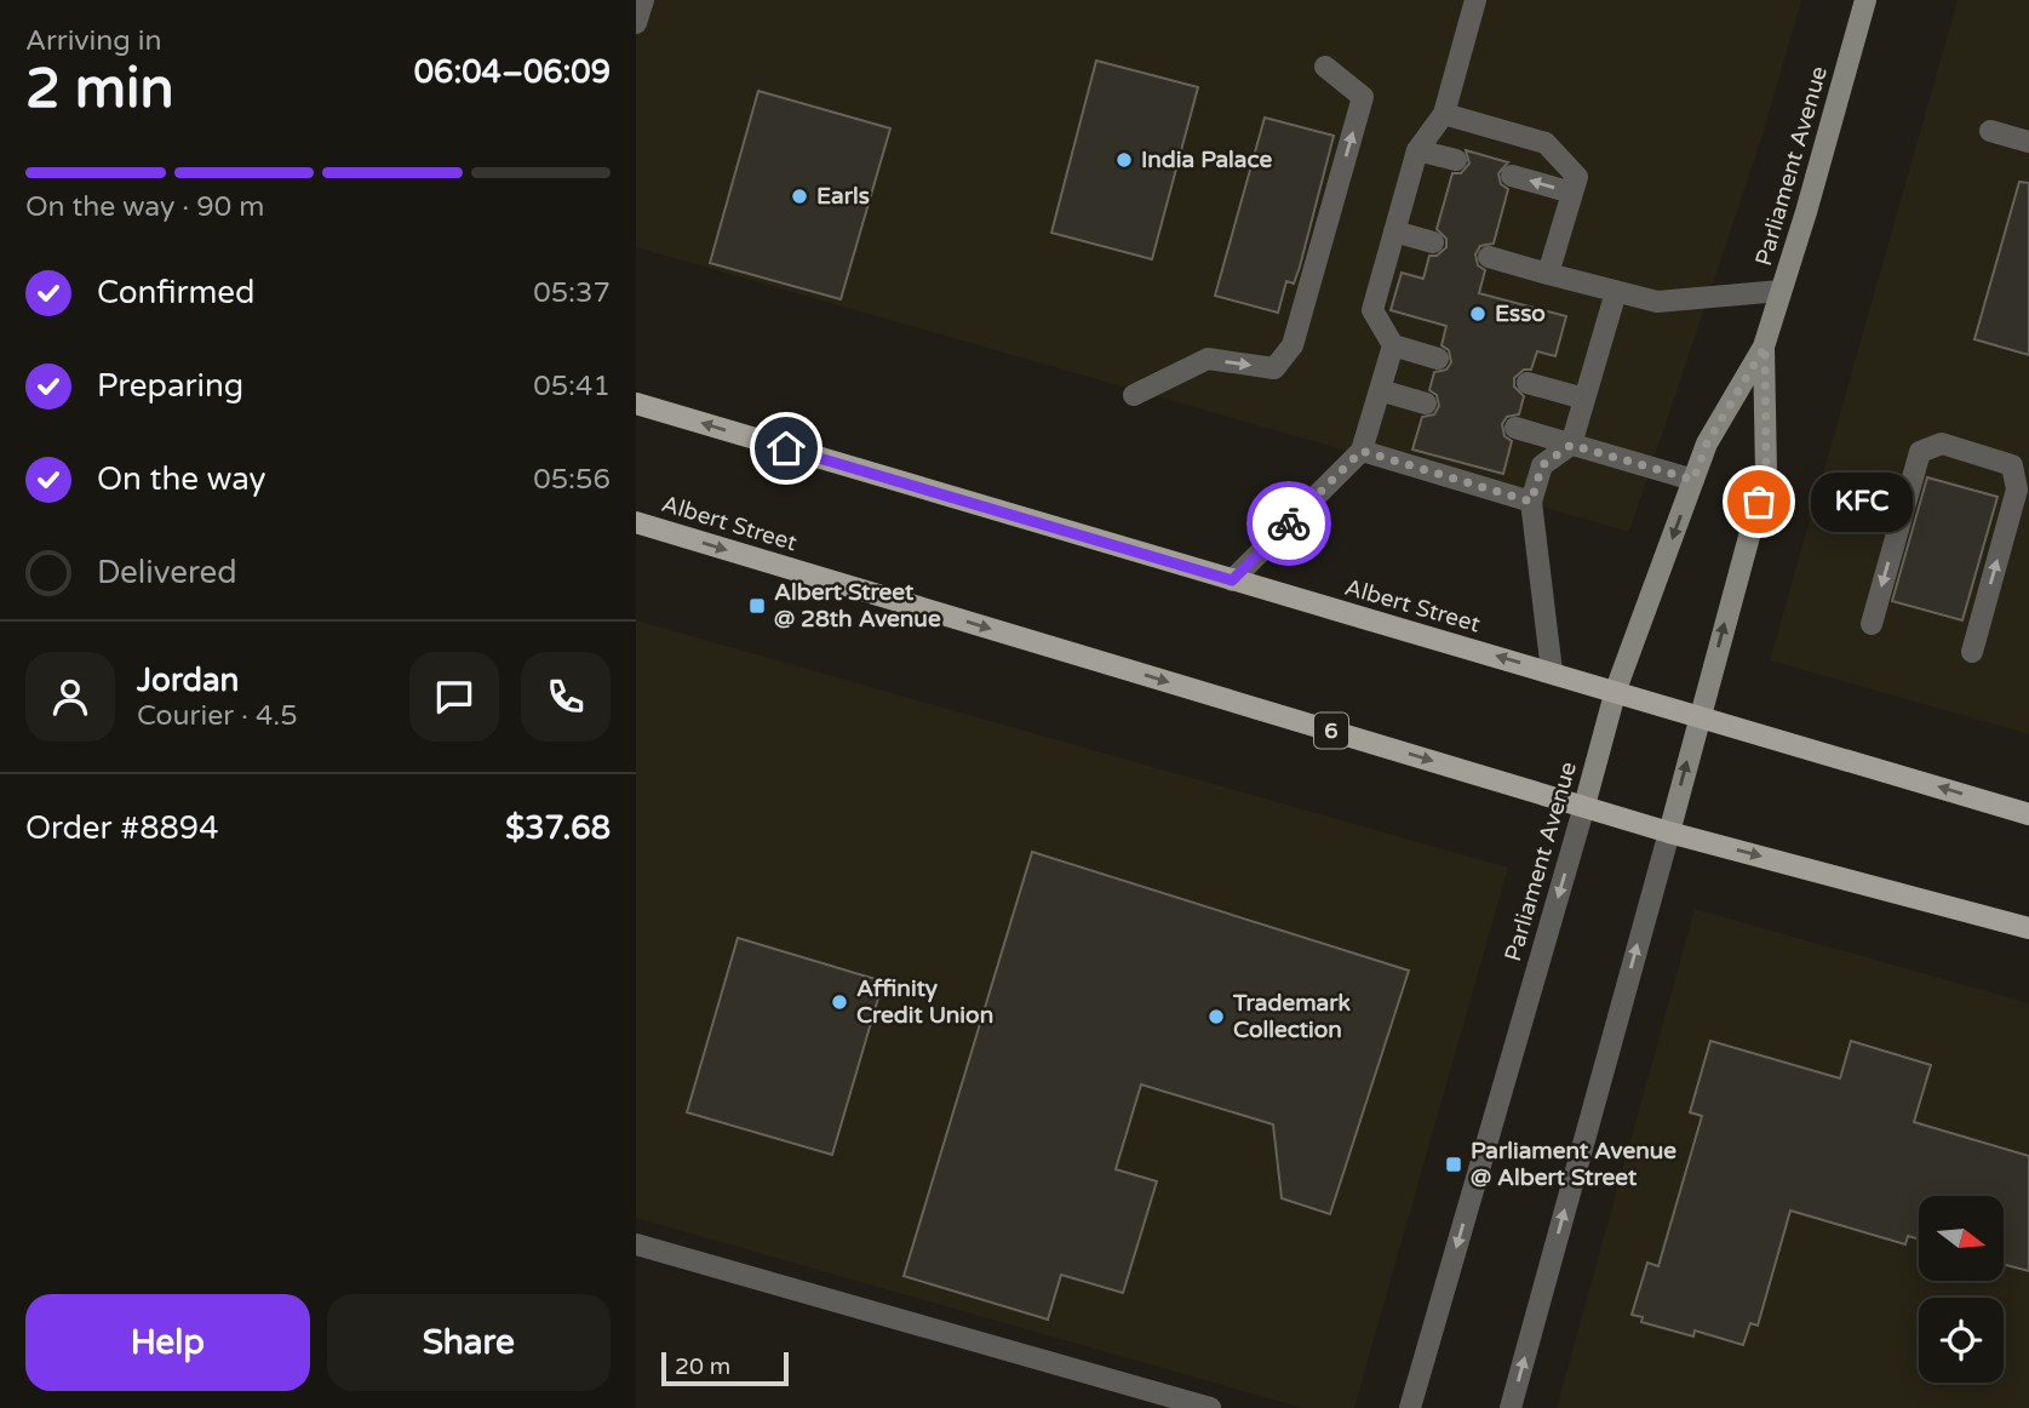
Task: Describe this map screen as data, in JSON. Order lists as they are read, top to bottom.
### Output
{
  "streets": {
    "main road": ["Parliament Avenue", "Albert Street", "6"]
  },
  "crossings": [
    ["Parliament Avenue", "Albert Street"]
  ],
  "places": {
    "other": [
      "India Palace",
      "Earls",
      "Esso",
      "KFC",
      "Affinity Credit Union",
      "Trademark Collection"
    ],
    "transit": ["Albert Street @ 28th Avenue", "Parliament Avenue @ Albert Street"]
  },
  "scale_bar": "20 m",
  "north": "right",
  "page": {
    "heading": ["2 min", "Arriving in", "06:04–06:09"],
    "panel": [
      "Jordan",
      "Courier · 4.5",
      "Order #8894",
      "$37.68"
    ],
    "bar": "On the way · 90 m",
    "list": [
      ["Confirmed", "05:37"],
      ["Preparing", "05:41"],
      ["On the way", "05:56"],
      "Delivered"
    ],
    "bubble": "KFC",
    "buttons": ["Help", "Share"],
    "scale": "20 m"
  }
}
